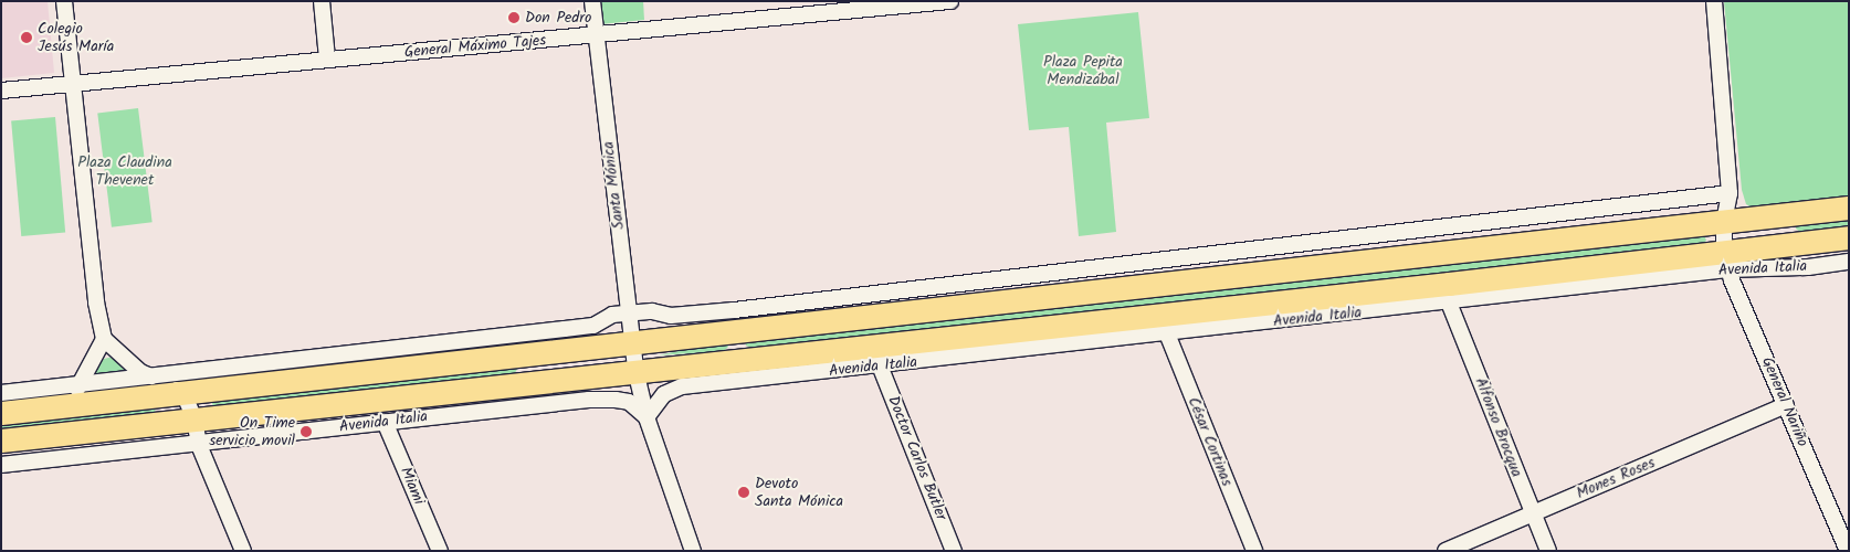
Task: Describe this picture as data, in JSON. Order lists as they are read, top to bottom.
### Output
{
  "streets": {
    "main road": ["Avenida Italia"],
    "street": [
      "General Máximo Tajes",
      "Santa Mónica",
      "General Nariño",
      "Alfonso Brocqua",
      "César Cortinas",
      "Doctor Carlos Butler",
      "Mones Roses",
      "Miami"
    ]
  },
  "crossings": [
    ["General Máximo Tajes", "Santa Mónica"],
    ["Santa Mónica", "Avenida Italia"],
    ["Avenida Italia", "General Nariño"],
    ["Avenida Italia", "Alfonso Brocqua"],
    ["Avenida Italia", "César Cortinas"],
    ["Avenida Italia", "Doctor Carlos Butler"],
    ["Avenida Italia", "Miami"],
    ["General Nariño", "Mones Roses"],
    ["Alfonso Brocqua", "Mones Roses"]
  ],
  "parks": ["Plaza Pepita Mendizábal", "Plaza Claudina Thevenet"],
  "places": [
    "Don Pedro",
    "Colegio Jesús María",
    "On Time servicio movil",
    "Devoto Santa Mónica"
  ]
}
